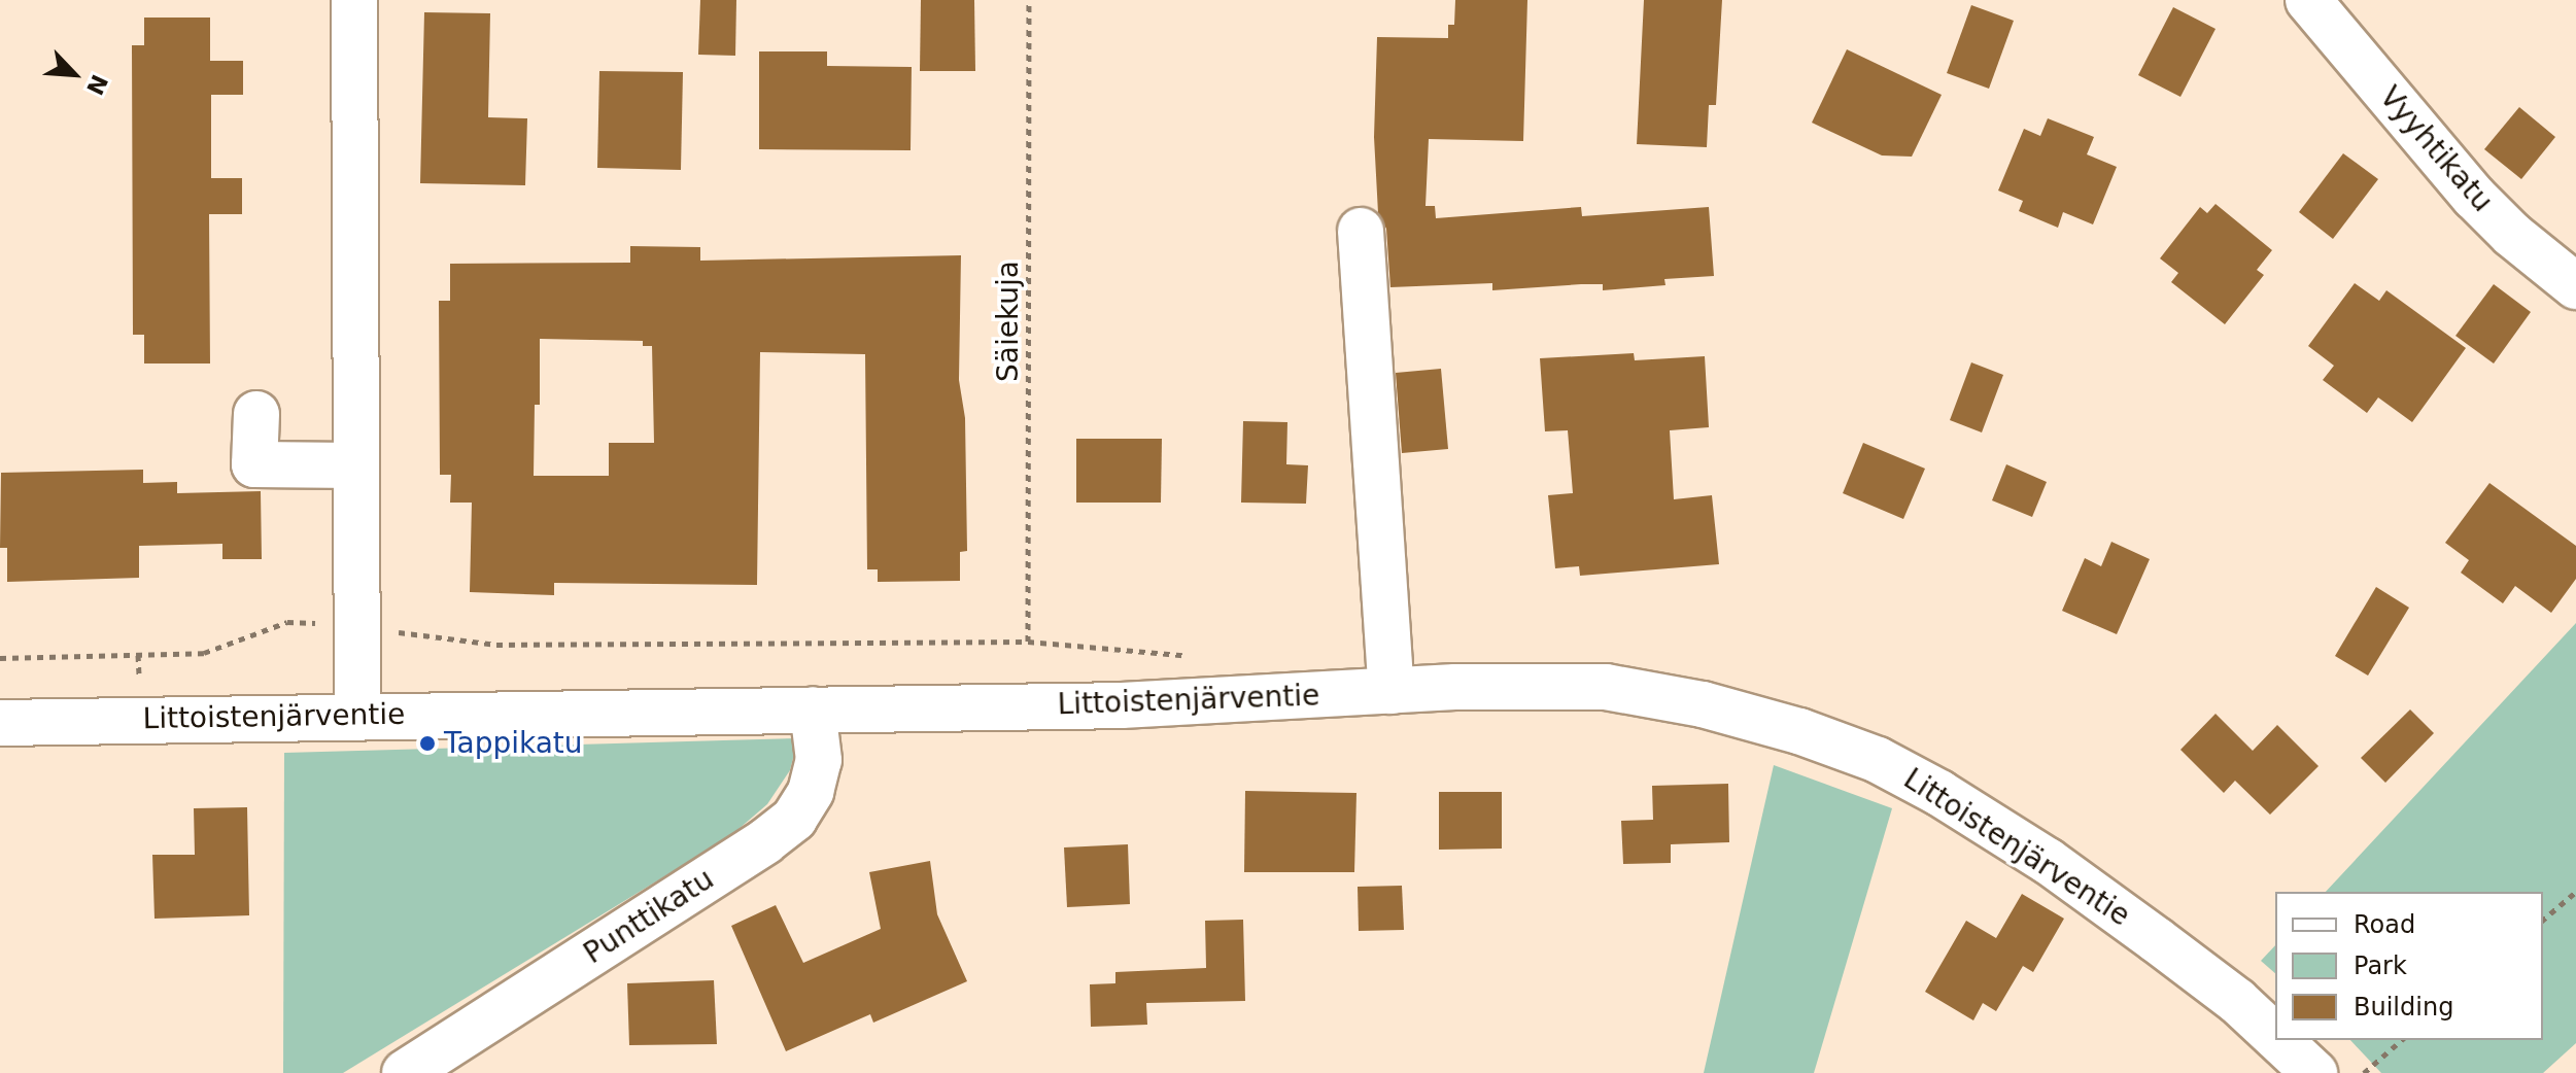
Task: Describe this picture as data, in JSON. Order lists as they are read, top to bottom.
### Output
{
  "streets": {
    "street": ["Vyyhtikatu", "Littoistenjärventie", "Punttikatu"],
    "path": ["Säiekuja"]
  },
  "crossings": [
    ["Littoistenjärventie", "Punttikatu"]
  ],
  "places": ["Tappikatu"],
  "legend": ["Road", "Park", "Building"],
  "north": "bottom right"
}
